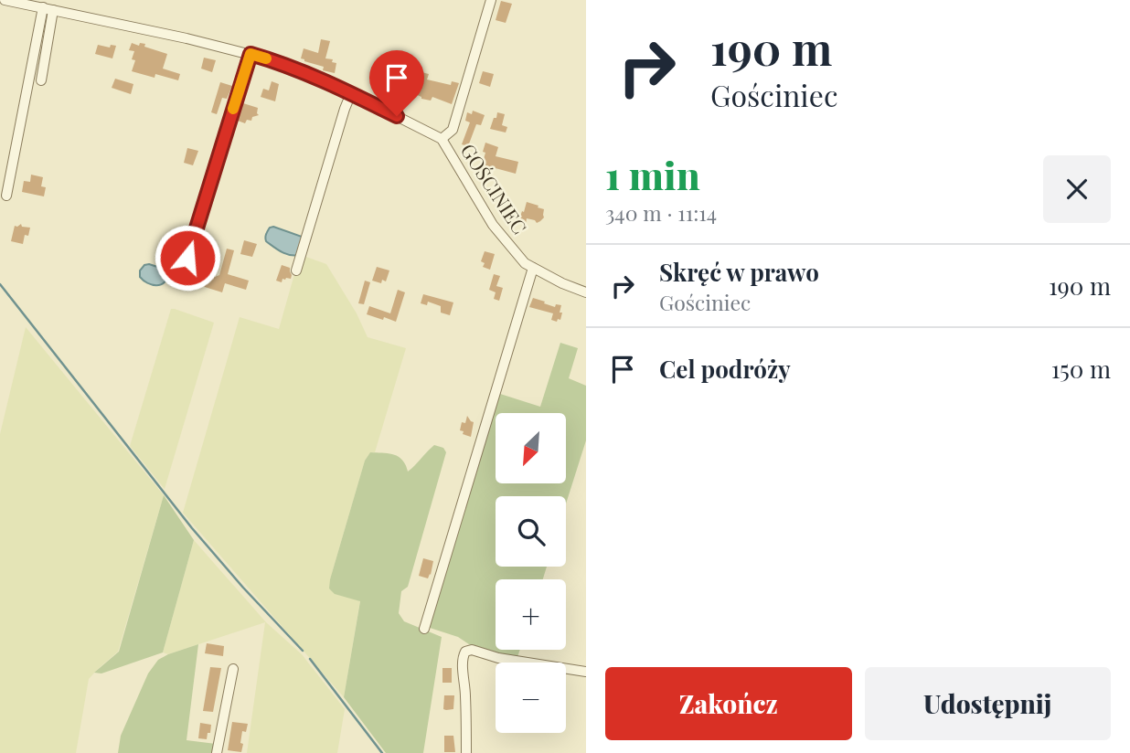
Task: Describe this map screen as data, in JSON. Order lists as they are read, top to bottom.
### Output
{
  "streets": {
    "street": ["GOŚCINIEC"]
  },
  "north": "bottom left",
  "page": {
    "turn": ["190 m", "Gościniec"],
    "heading": ["1 min", "340 m · 11:14"],
    "list": [
      {
        "name": "Skręć w prawo",
        "note": "Gościniec",
        "value": "190 m"
      },
      {
        "name": "Cel podróży",
        "value": "150 m"
      }
    ],
    "map_buttons": ["+", "−"],
    "buttons": ["Zakończ", "Udostępnij"]
  }
}
